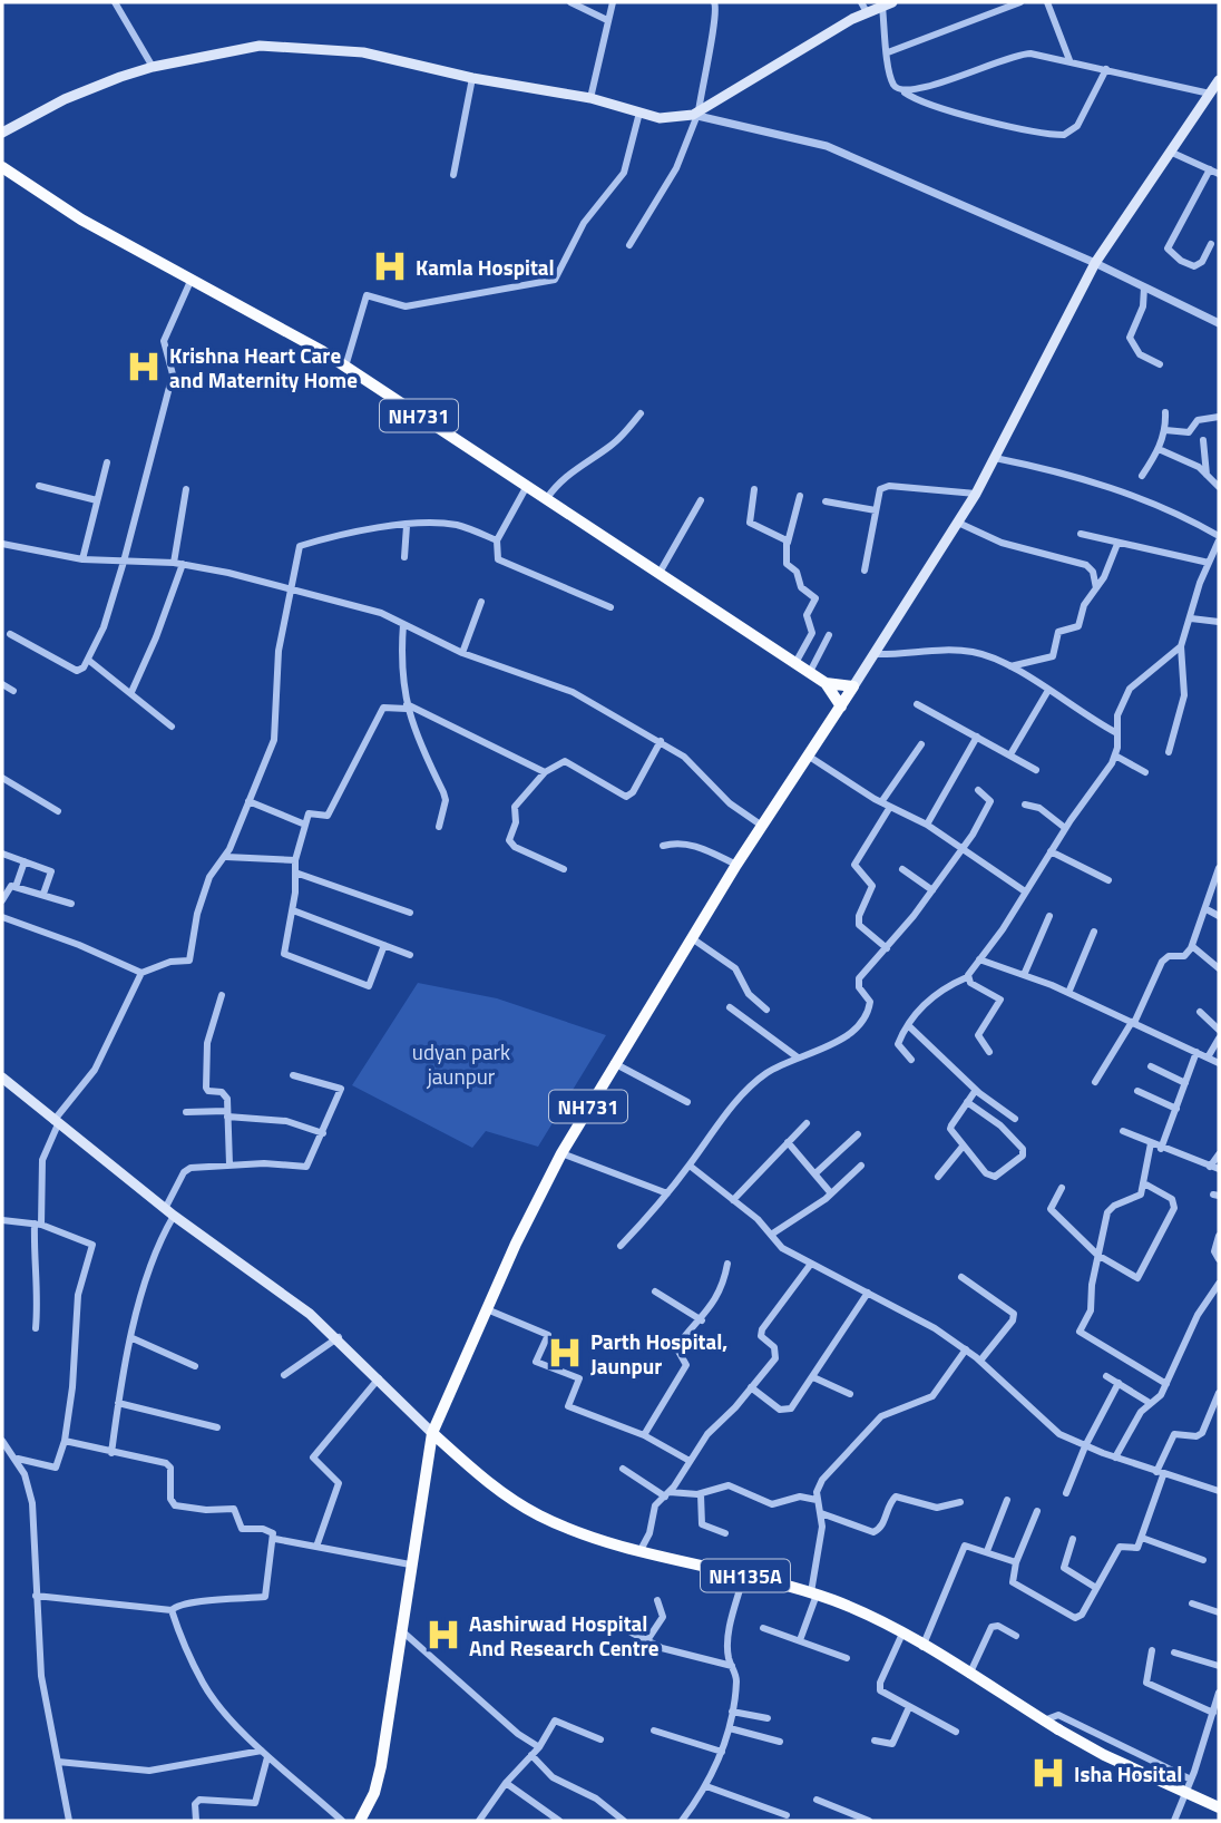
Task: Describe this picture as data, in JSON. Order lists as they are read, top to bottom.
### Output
{
  "streets": {
    "highway": ["NH731", "NH135A"]
  },
  "crossings": [
    ["NH731", "NH135A"]
  ],
  "parks": ["udyan park jaunpur"],
  "places": {
    "hospital": [
      "Kamla Hospital",
      "Krishna Heart Care and Maternity Home",
      "Parth Hospital, Jaunpur",
      "Aashirwad Hospital And Research Centre",
      "Isha Hosital"
    ]
  }
}
